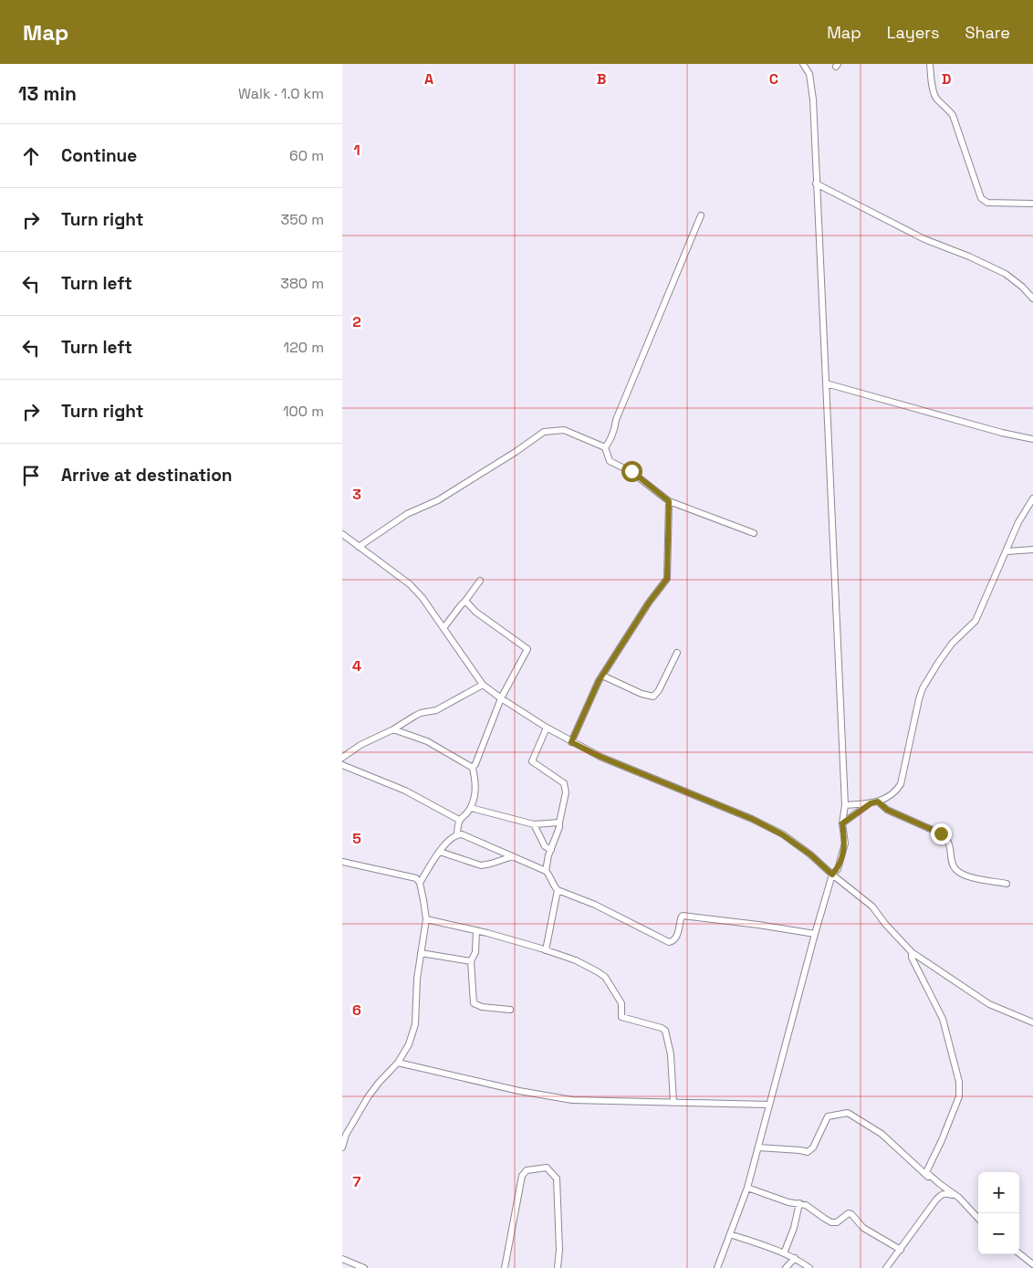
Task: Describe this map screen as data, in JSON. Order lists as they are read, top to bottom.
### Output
{
  "page": {
    "header": "Map",
    "nav": ["Map", "Layers", "Share"],
    "heading": ["13 min", "Walk · 1.0 km"],
    "list": [
      ["Continue", "60 m"],
      ["Turn right", "350 m"],
      ["Turn left", "380 m"],
      ["Turn left", "120 m"],
      ["Turn right", "100 m"],
      "Arrive at destination"
    ],
    "map_buttons": ["+", "−"]
  },
  "grid": {
    "columns": [
      "A",
      "B",
      "C",
      "D"
    ],
    "rows": [
      "1",
      "2",
      "3",
      "4",
      "5",
      "6",
      "7"
    ]
  }
}
